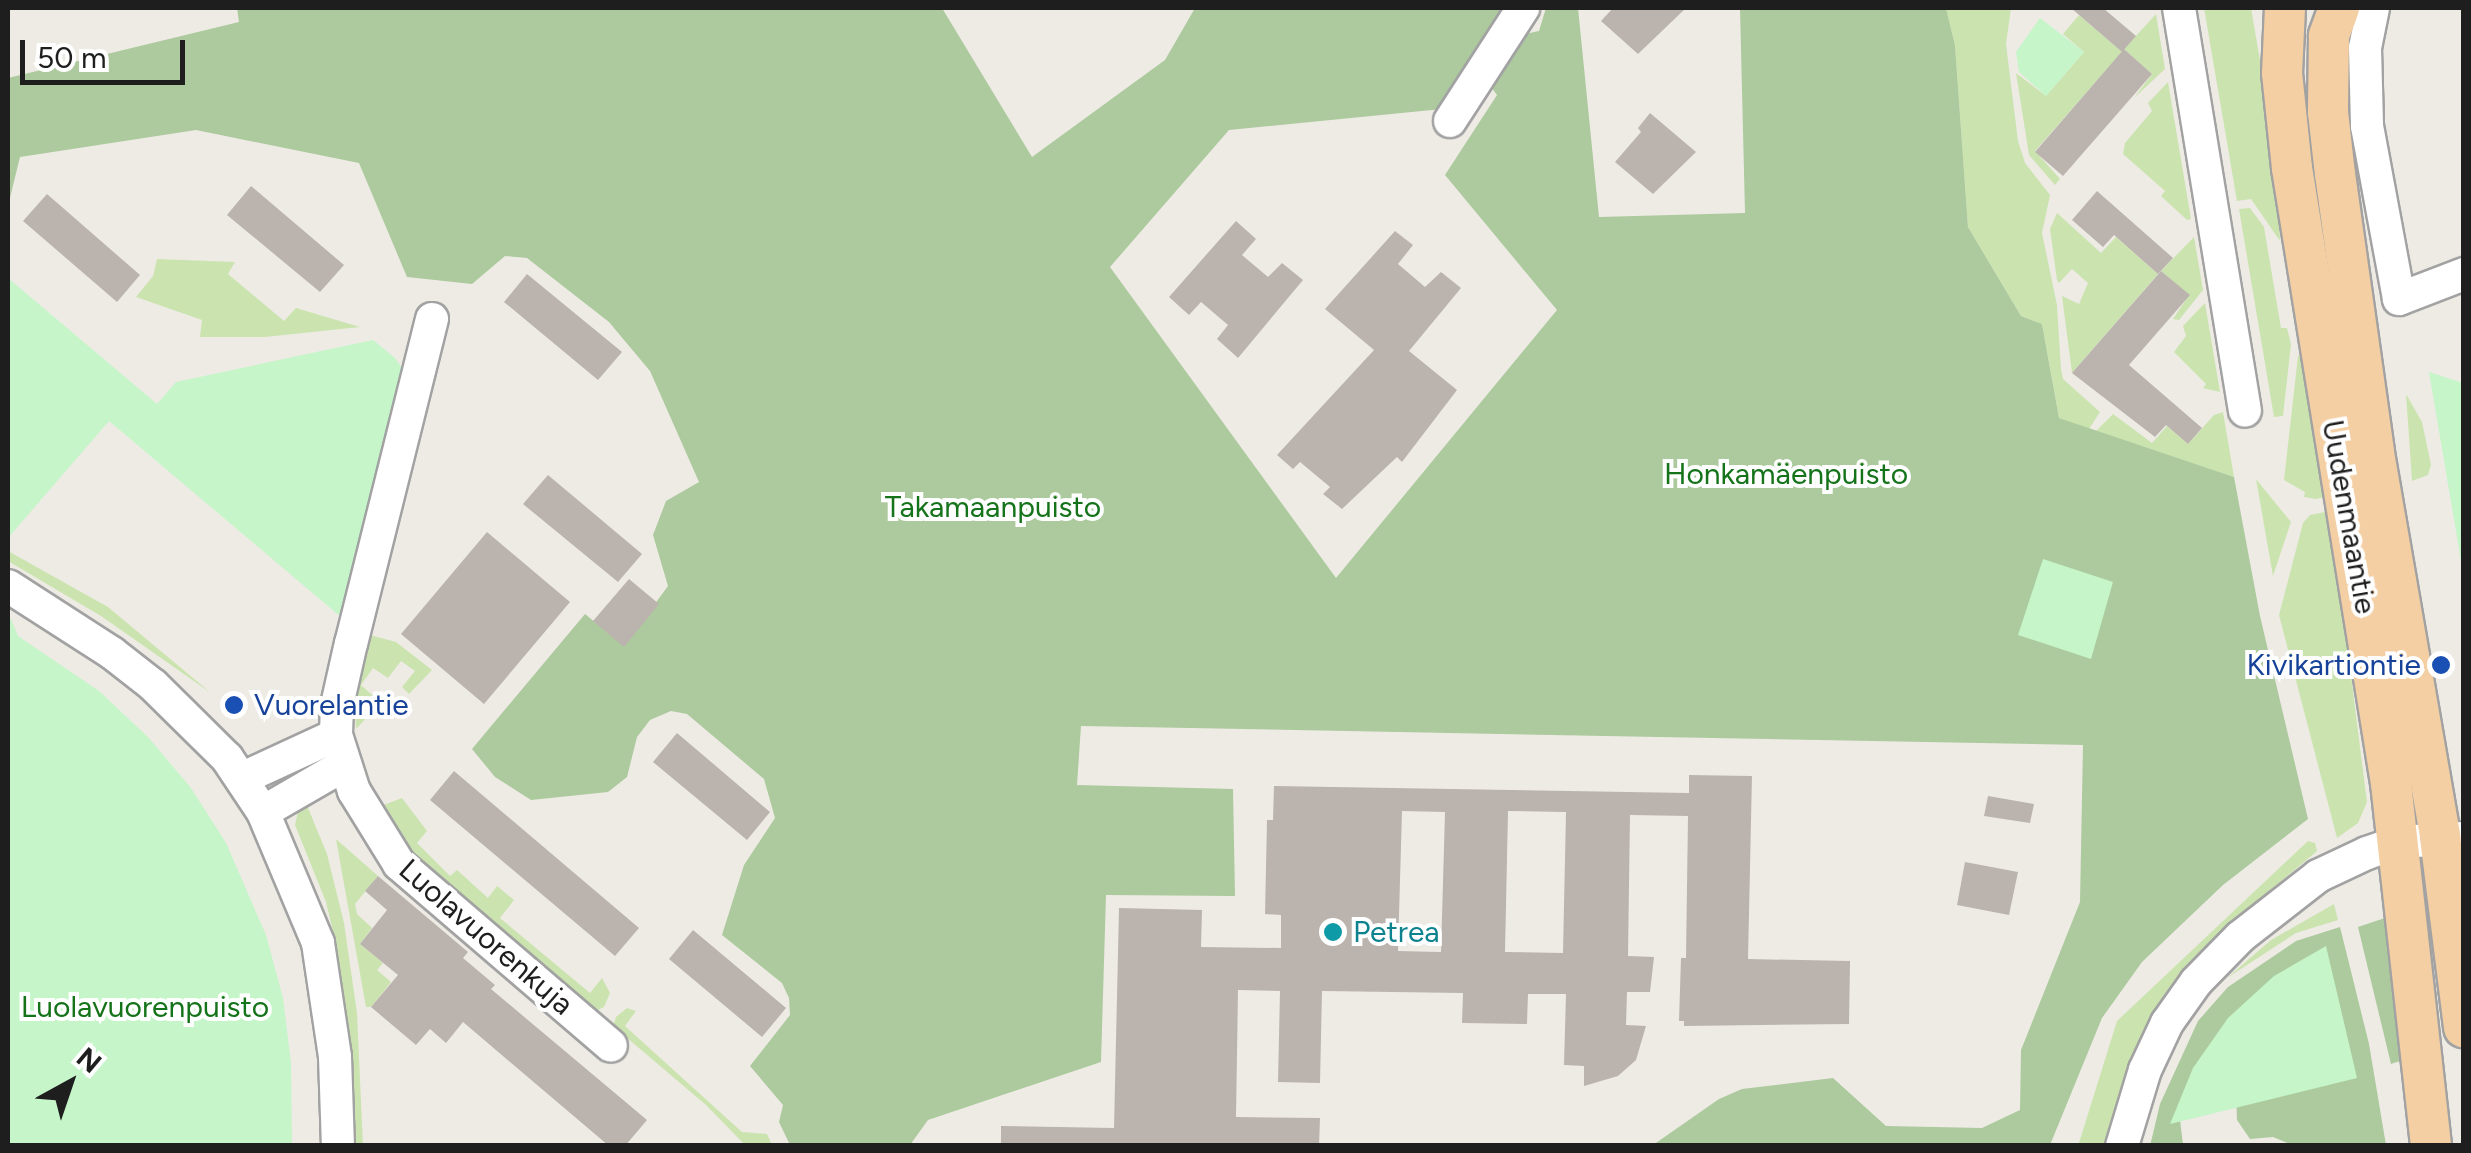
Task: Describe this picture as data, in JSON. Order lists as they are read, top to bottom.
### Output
{
  "streets": {
    "main road": ["Uudenmaantie"],
    "street": ["Luolavuorenkuja"]
  },
  "parks": ["Honkamäenpuisto", "Takamaanpuisto", "Luolavuorenpuisto"],
  "places": ["Kivikartiontie", "Vuorelantie", "Petrea"],
  "scale_bar": "50 m",
  "north": "top right"
}
